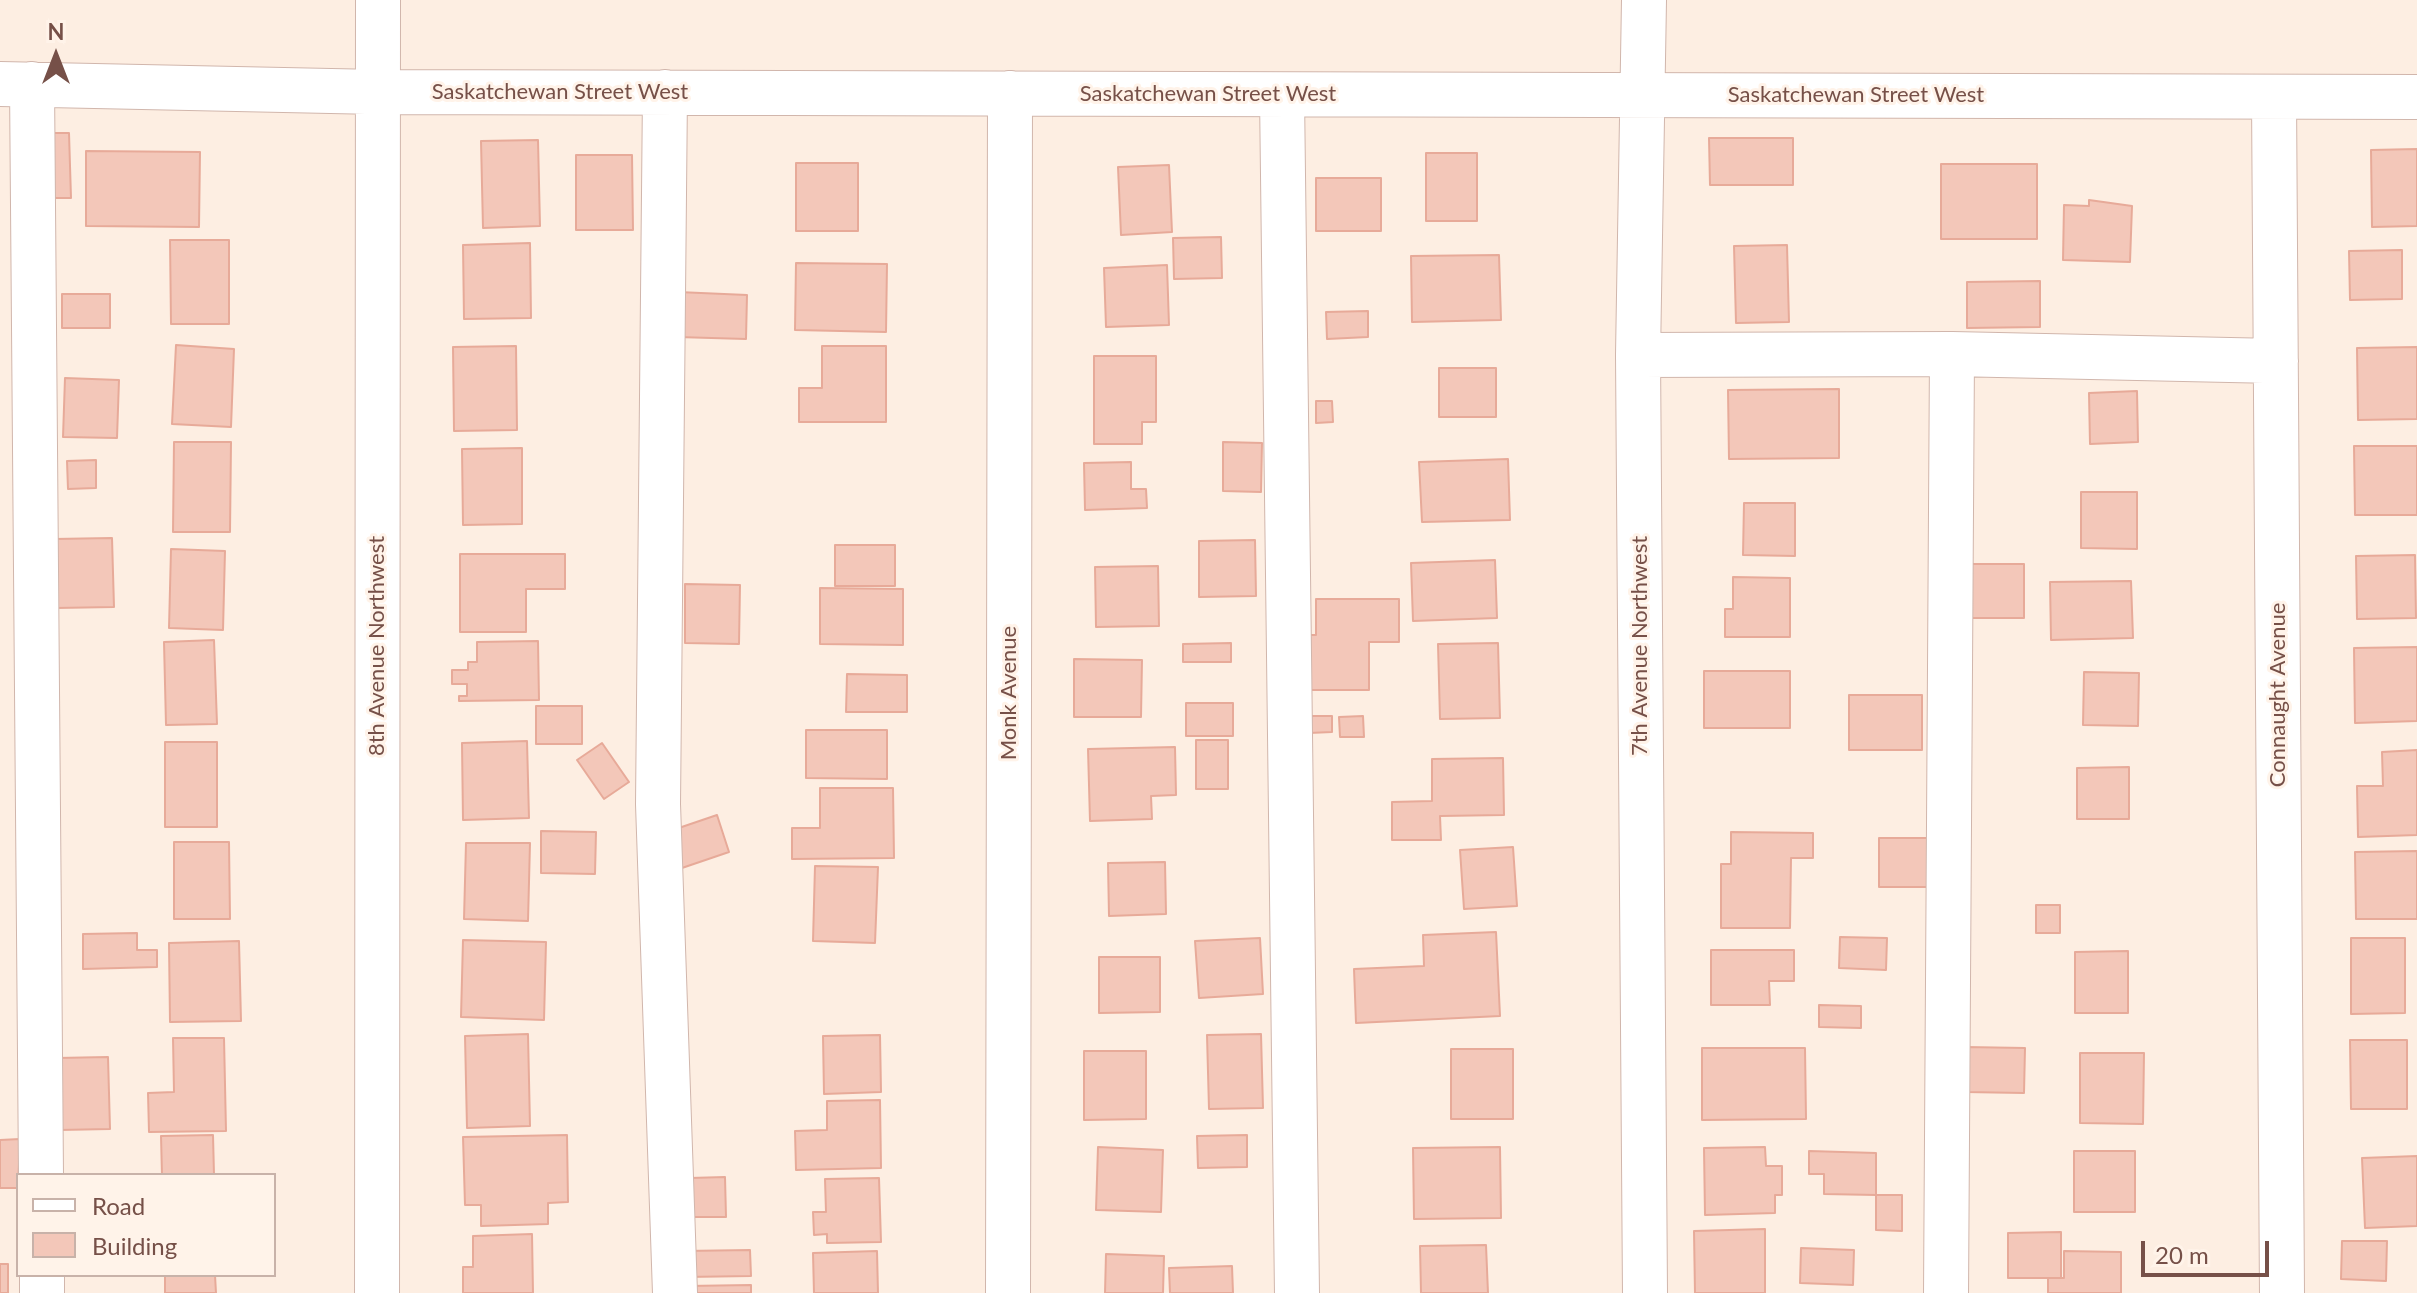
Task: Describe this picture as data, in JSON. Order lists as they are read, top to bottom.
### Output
{
  "streets": {
    "street": [
      "Saskatchewan Street West",
      "8th Avenue Northwest",
      "7th Avenue Northwest",
      "Monk Avenue",
      "Connaught Avenue"
    ]
  },
  "crossings": [
    ["Saskatchewan Street West", "8th Avenue Northwest"],
    ["Saskatchewan Street West", "7th Avenue Northwest"],
    ["Saskatchewan Street West", "Monk Avenue"],
    ["Saskatchewan Street West", "Connaught Avenue"]
  ],
  "legend": ["Road", "Building"],
  "scale_bar": "20 m",
  "north": "top"
}
